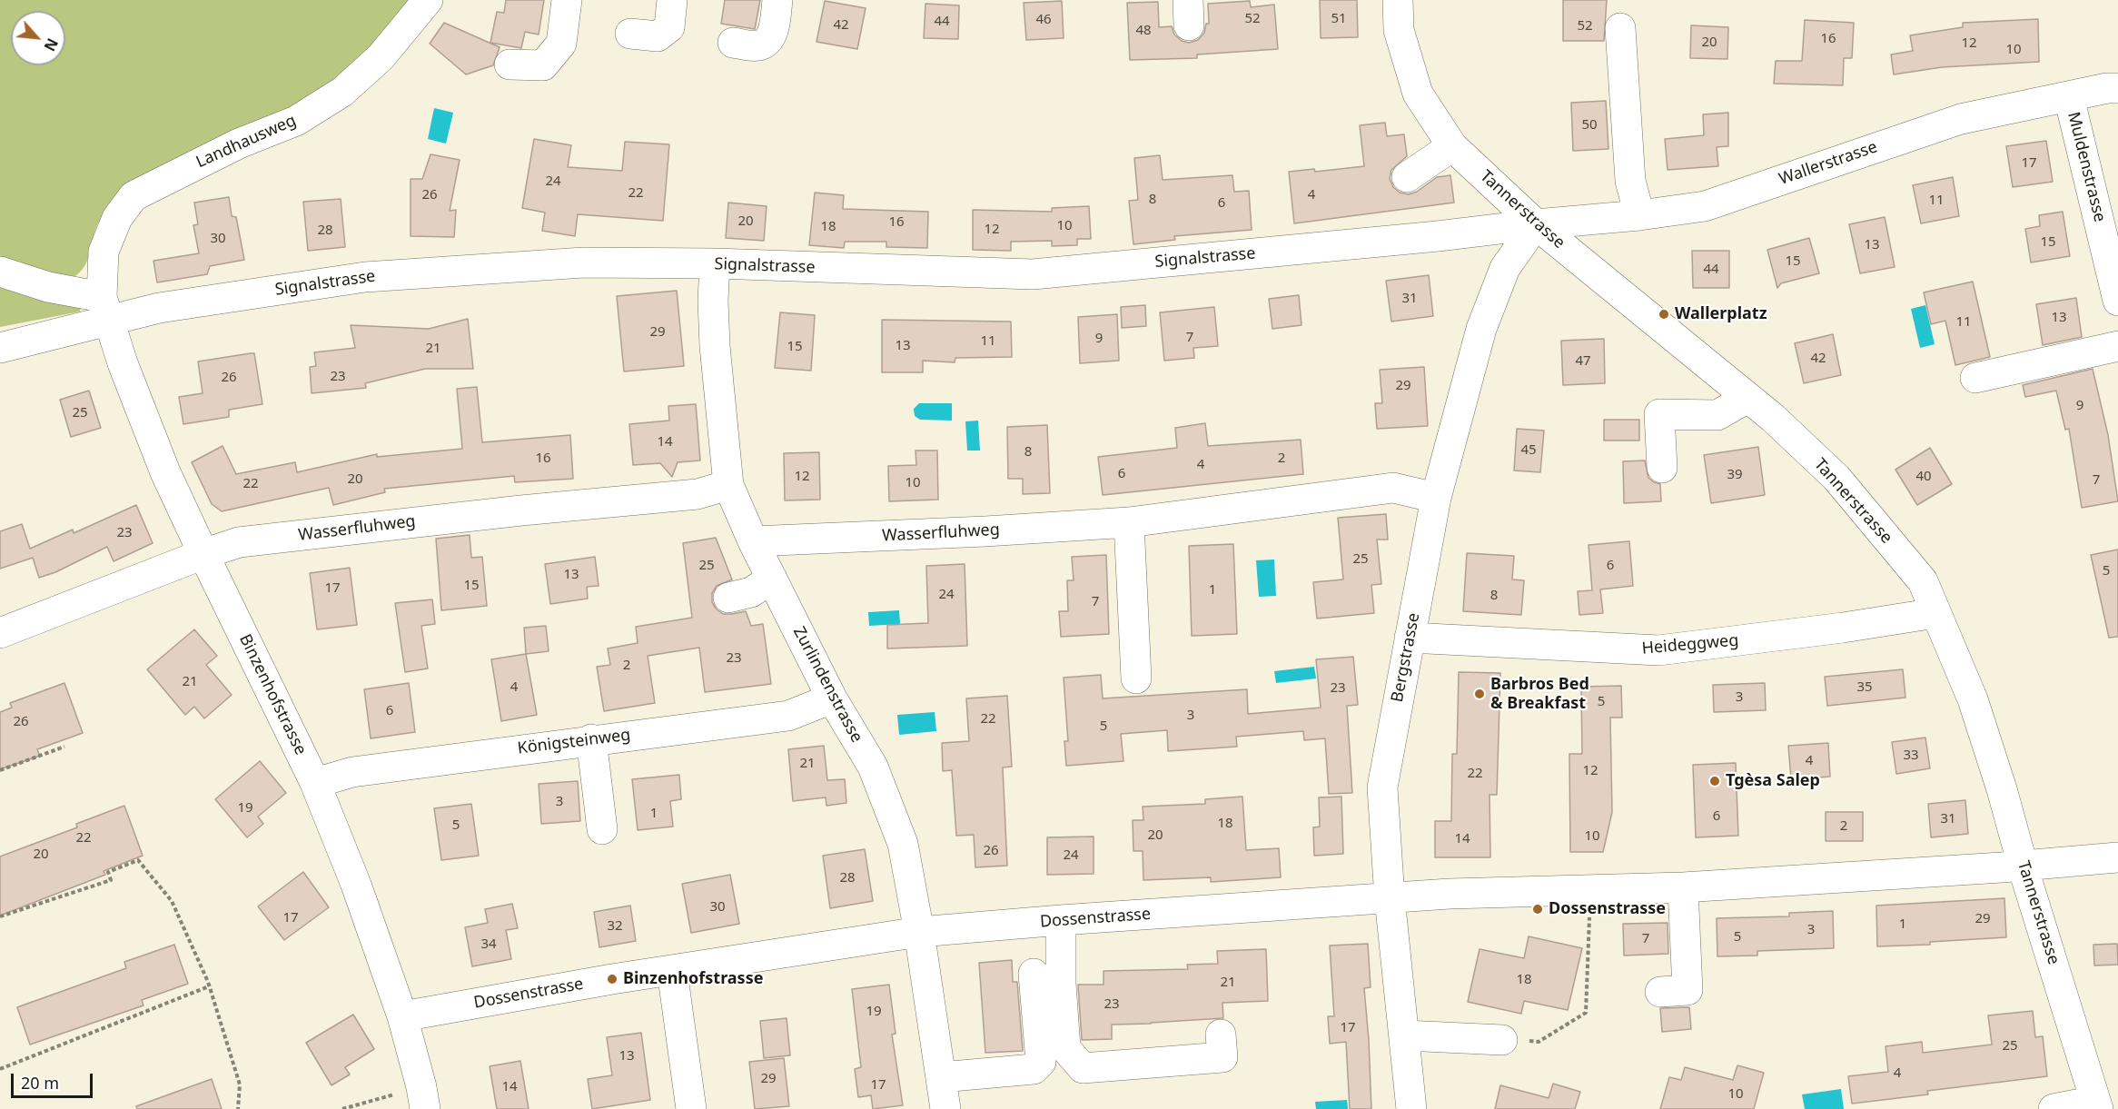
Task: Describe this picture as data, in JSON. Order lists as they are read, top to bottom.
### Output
{
  "streets": {
    "street": [
      "Landhausweg",
      "Wallerstrasse",
      "Muldenstrasse",
      "Tannerstrasse",
      "Signalstrasse",
      "Wasserfluhweg",
      "Heideggweg",
      "Bergstrasse",
      "Zurlindenstrasse",
      "Binzenhofstrasse",
      "Königsteinweg",
      "Dossenstrasse"
    ]
  },
  "crossings": [
    ["Landhausweg", "Signalstrasse"],
    ["Landhausweg", "Binzenhofstrasse"],
    ["Wallerstrasse", "Muldenstrasse"],
    ["Wallerstrasse", "Tannerstrasse"],
    ["Wallerstrasse", "Signalstrasse"],
    ["Wallerstrasse", "Bergstrasse"],
    ["Tannerstrasse", "Signalstrasse"],
    ["Tannerstrasse", "Heideggweg"],
    ["Tannerstrasse", "Bergstrasse"],
    ["Tannerstrasse", "Dossenstrasse"],
    ["Signalstrasse", "Bergstrasse"],
    ["Signalstrasse", "Zurlindenstrasse"],
    ["Signalstrasse", "Binzenhofstrasse"],
    ["Wasserfluhweg", "Bergstrasse"],
    ["Wasserfluhweg", "Zurlindenstrasse"],
    ["Wasserfluhweg", "Binzenhofstrasse"],
    ["Heideggweg", "Bergstrasse"],
    ["Bergstrasse", "Dossenstrasse"],
    ["Zurlindenstrasse", "Königsteinweg"],
    ["Zurlindenstrasse", "Dossenstrasse"],
    ["Binzenhofstrasse", "Königsteinweg"],
    ["Binzenhofstrasse", "Dossenstrasse"]
  ],
  "places": [
    "Wallerplatz",
    "Barbros Bed & Breakfast",
    "Tgèsa Salep",
    "Dossenstrasse",
    "Binzenhofstrasse"
  ],
  "house_numbers": [
    "52",
    "51",
    "46",
    "44",
    "42",
    "52",
    "48",
    "16",
    "20",
    "12",
    "10",
    "50",
    "17",
    "24",
    "22",
    "26",
    "4",
    "8",
    "11",
    "6",
    "20",
    "16",
    "10",
    "18",
    "12",
    "28",
    "30",
    "15",
    "13",
    "15",
    "44",
    "31",
    "13",
    "11",
    "29",
    "7",
    "9",
    "11",
    "13",
    "15",
    "21",
    "42",
    "47",
    "23",
    "26",
    "29",
    "9",
    "25",
    "14",
    "45",
    "8",
    "16",
    "2",
    "4",
    "6",
    "39",
    "12",
    "40",
    "20",
    "7",
    "10",
    "22",
    "23",
    "25",
    "25",
    "6",
    "5",
    "13",
    "15",
    "17",
    "1",
    "24",
    "8",
    "7",
    "23",
    "2",
    "21",
    "4",
    "35",
    "23",
    "3",
    "5",
    "6",
    "3",
    "22",
    "26",
    "5",
    "33",
    "4",
    "21",
    "12",
    "22",
    "3",
    "19",
    "1",
    "6",
    "31",
    "18",
    "5",
    "2",
    "20",
    "10",
    "22",
    "14",
    "26",
    "20",
    "24",
    "28",
    "30",
    "17",
    "29",
    "1",
    "32",
    "3",
    "5",
    "7",
    "34",
    "18",
    "21",
    "23",
    "19",
    "17",
    "25",
    "13",
    "4",
    "29",
    "17",
    "14",
    "10"
  ],
  "scale_bar": "20 m",
  "north": "bottom right"
}
